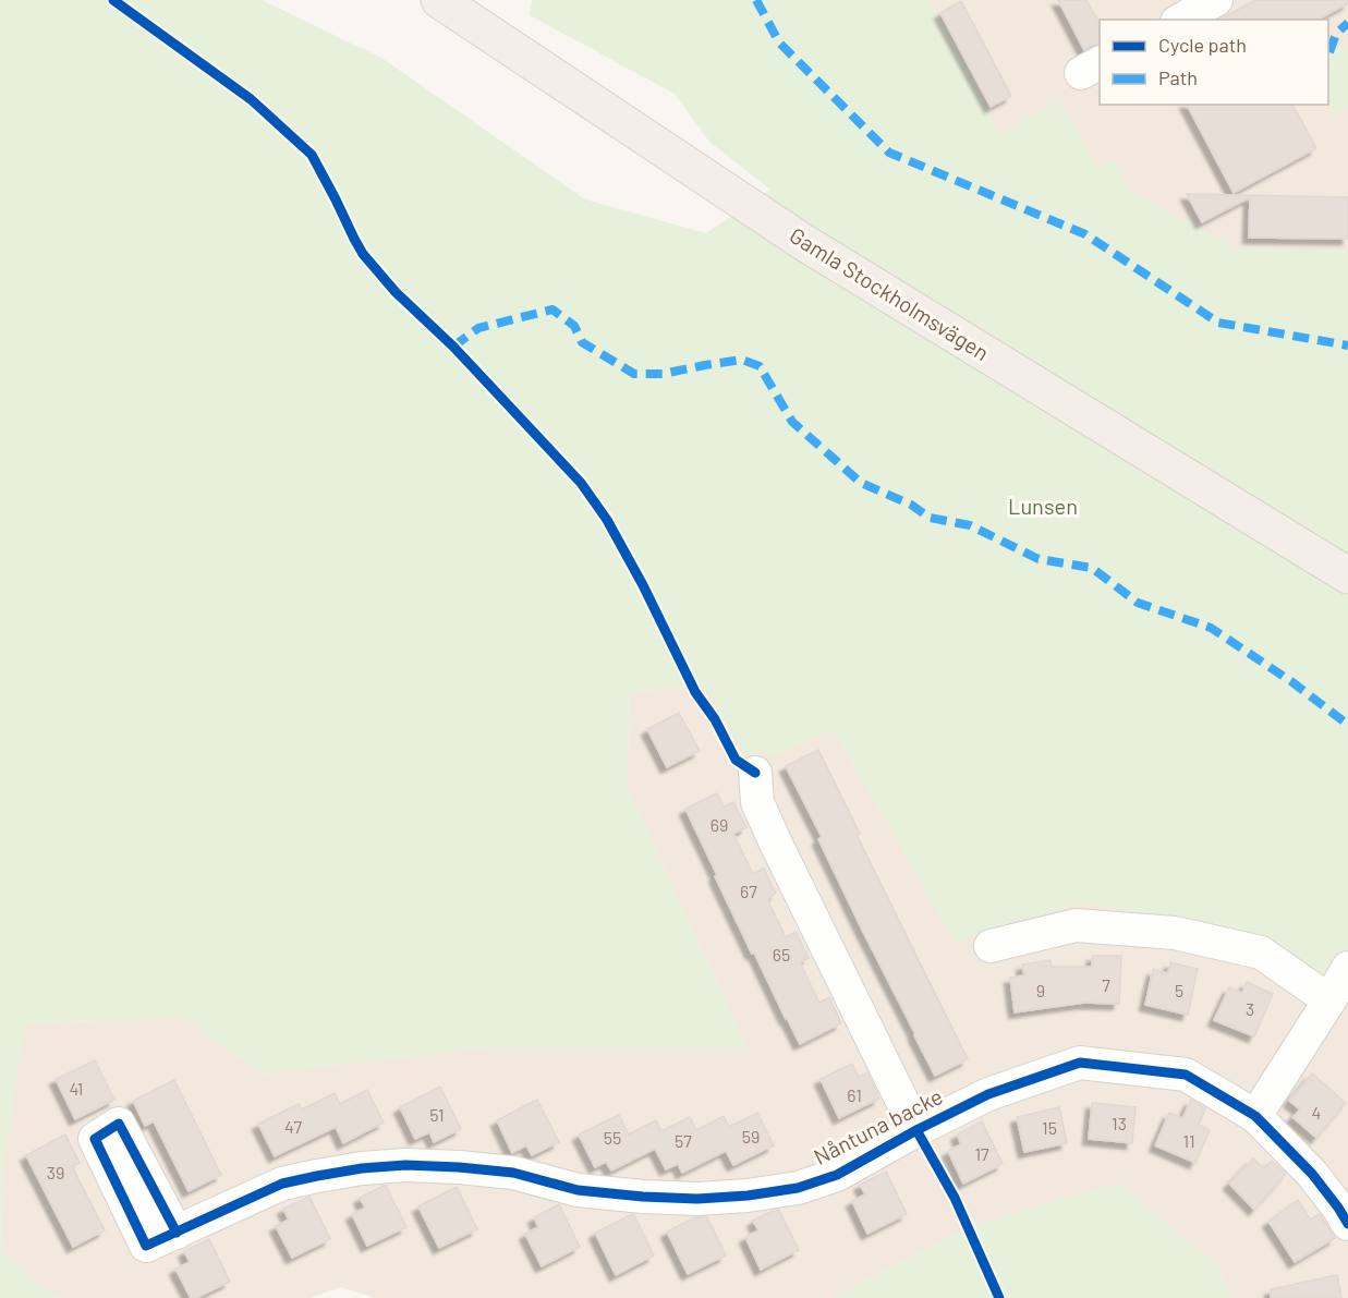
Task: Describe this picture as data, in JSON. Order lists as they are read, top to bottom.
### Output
{
  "streets": {
    "main road": ["Gamla Stockholmsvägen"],
    "street": ["Nåntuna backe"]
  },
  "parks": ["Lunsen"],
  "house_numbers": [
    "69",
    "67",
    "65",
    "7",
    "9",
    "5",
    "3",
    "41",
    "61",
    "4",
    "51",
    "13",
    "47",
    "15",
    "59",
    "55",
    "57",
    "11",
    "17",
    "39"
  ],
  "legend": ["Cycle path", "Path"]
}
